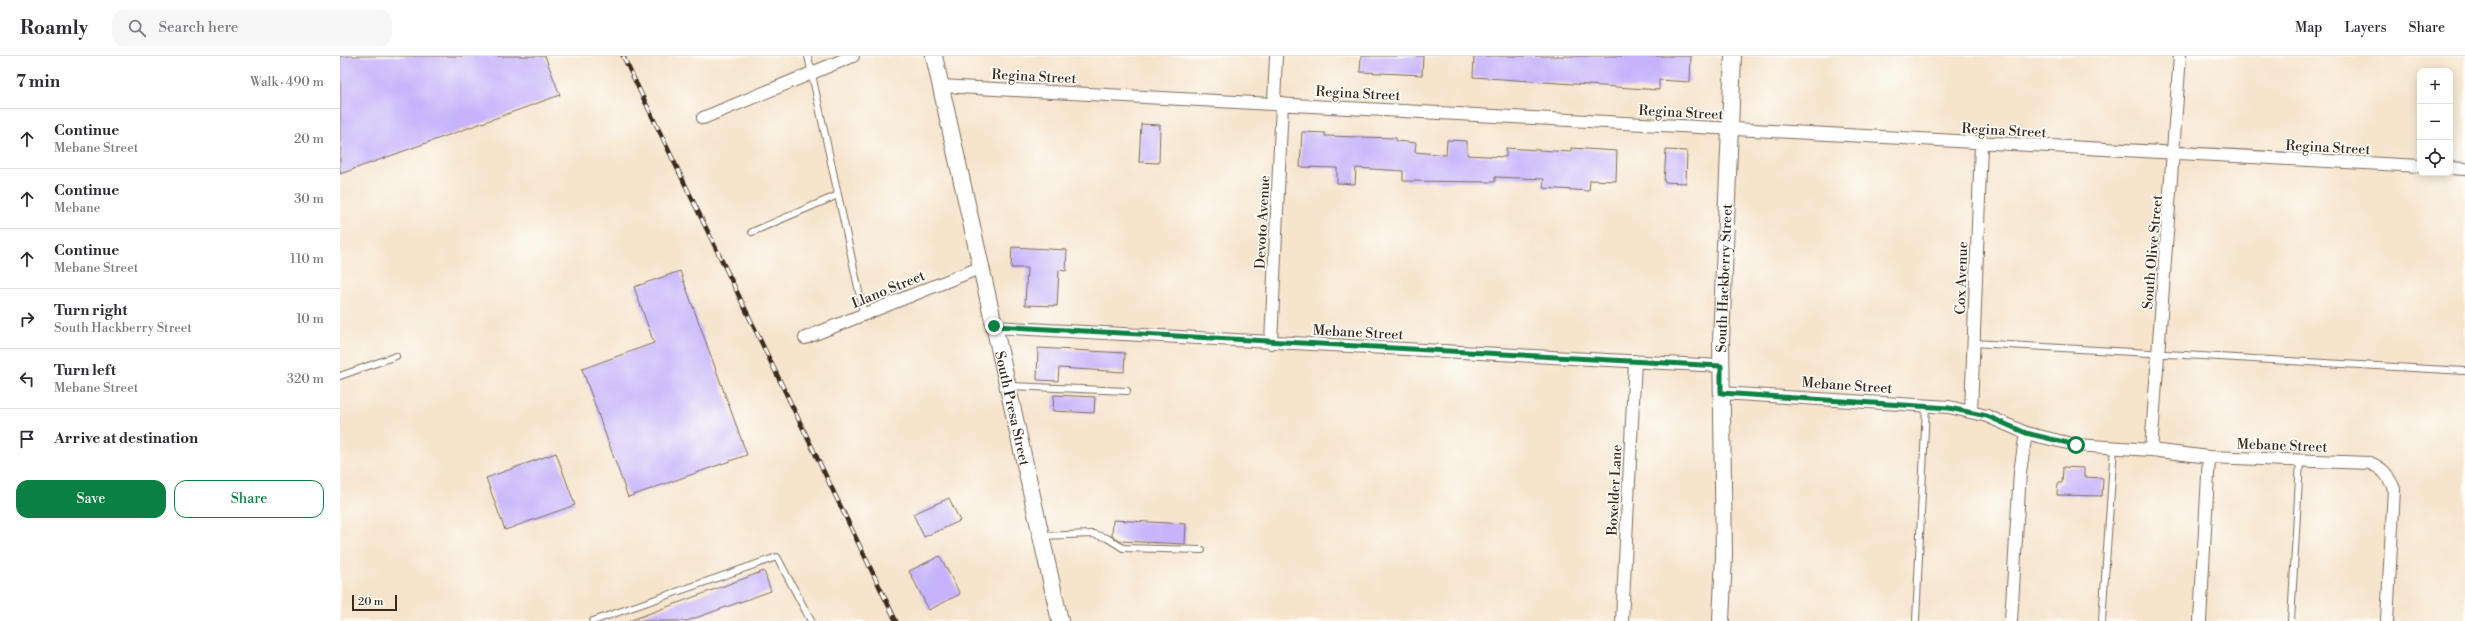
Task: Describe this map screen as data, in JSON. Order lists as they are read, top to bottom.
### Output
{
  "streets": {
    "main road": ["South Hackberry Street", "South Presa Street"],
    "street": [
      "Regina Street",
      "Devoto Avenue",
      "South Olive Street",
      "Cox Avenue",
      "Llano Street",
      "Mebane Street",
      "Boxelder Lane"
    ]
  },
  "crossings": [
    ["Regina Street", "Devoto Avenue"],
    ["Regina Street", "South Olive Street"],
    ["Regina Street", "South Hackberry Street"],
    ["Regina Street", "Cox Avenue"],
    ["Regina Street", "South Presa Street"],
    ["Devoto Avenue", "Mebane Street"],
    ["South Olive Street", "Mebane Street"],
    ["South Hackberry Street", "Mebane Street"],
    ["Cox Avenue", "Mebane Street"],
    ["Llano Street", "South Presa Street"],
    ["Mebane Street", "South Presa Street"],
    ["Mebane Street", "Boxelder Lane"]
  ],
  "scale_bar": "20 m",
  "page": {
    "header": "Roamly",
    "search": "Search here",
    "nav": ["Map", "Layers", "Share"],
    "heading": ["7 min", "Walk · 490 m"],
    "map_buttons": ["+", "−"],
    "list": [
      ["Continue", "Mebane Street", "20 m"],
      ["Continue", "Mebane", "30 m"],
      ["Continue", "Mebane Street", "110 m"],
      ["Turn right", "South Hackberry Street", "10 m"],
      ["Turn left", "Mebane Street", "320 m"],
      "Arrive at destination"
    ],
    "buttons": ["Save", "Share"],
    "scale": "20 m"
  }
}
